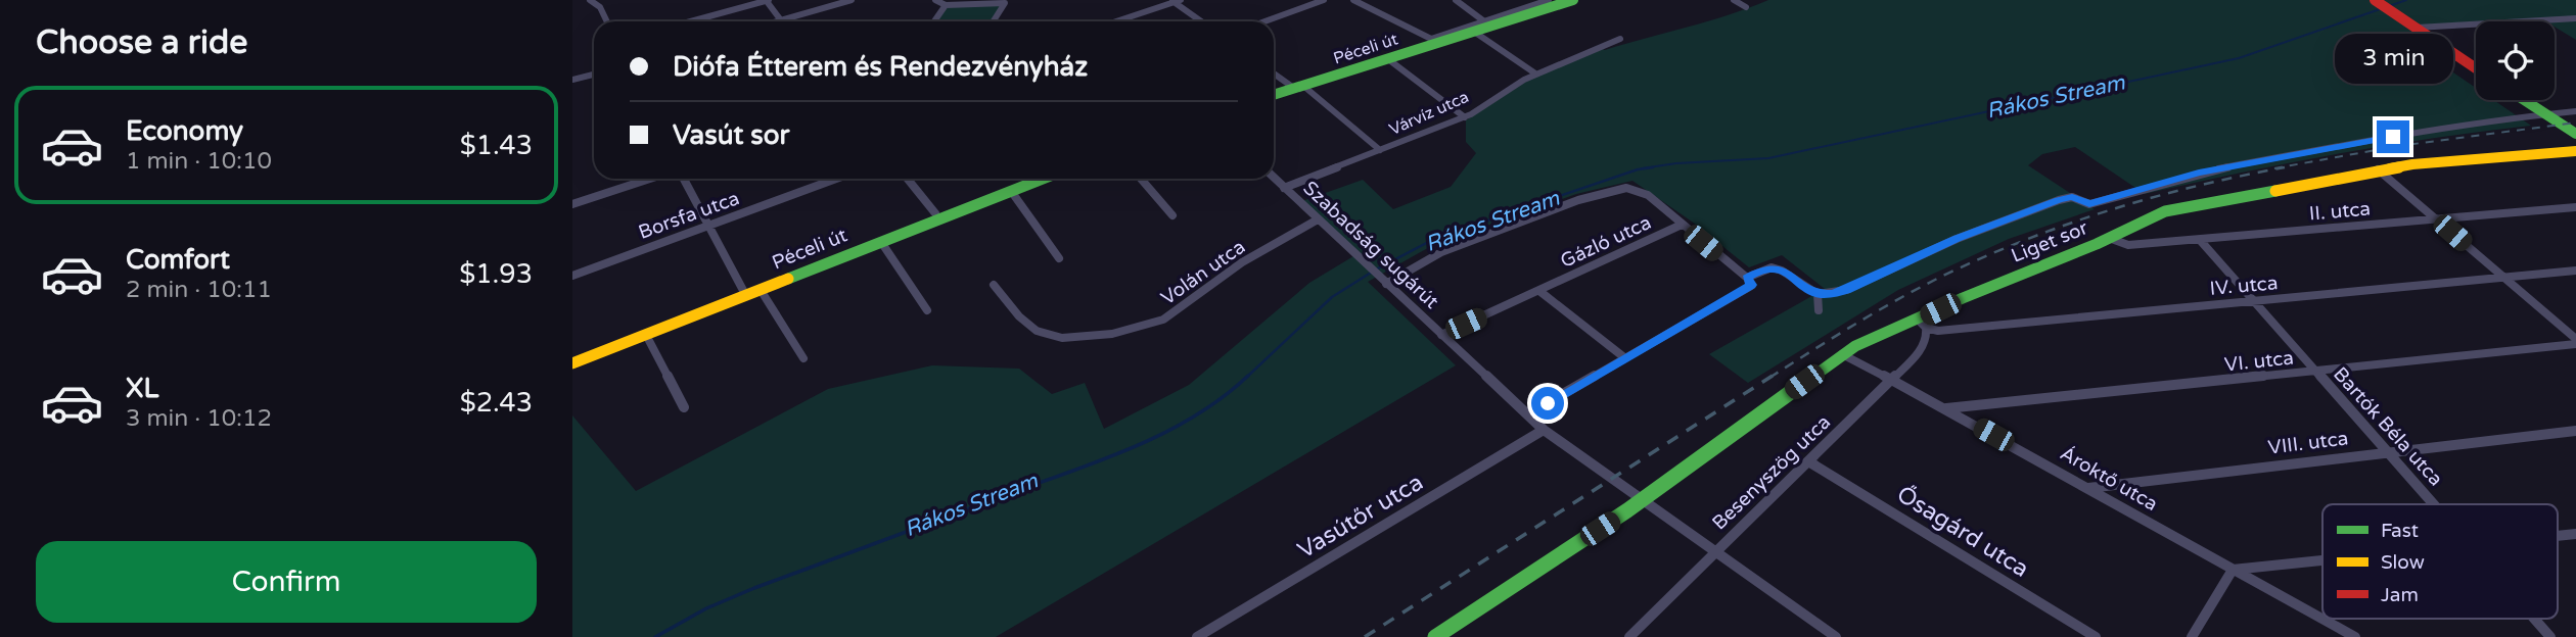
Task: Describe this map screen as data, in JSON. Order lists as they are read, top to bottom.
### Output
{
  "streets": {
    "street": [
      "Péceli út",
      "Várvíz utca",
      "II. utca",
      "Borsfa utca",
      "Gázló utca",
      "Liget sor",
      "Szabadság sugárút",
      "Volán utca",
      "IV. utca",
      "VI. utca",
      "Bartók Béla utca",
      "VIII. utca",
      "Besenyszög utca",
      "Ároktő utca",
      "Vasútőr utca",
      "Ősagárd utca"
    ]
  },
  "crossings": [
    ["Várvíz utca", "Szabadság sugárút"],
    ["II. utca", "Liget sor"],
    ["II. utca", "Bartók Béla utca"],
    ["Gázló utca", "Szabadság sugárút"],
    ["Liget sor", "Szabadság sugárút"],
    ["Liget sor", "IV. utca"],
    ["Liget sor", "Besenyszög utca"],
    ["Liget sor", "Ároktő utca"],
    ["Szabadság sugárút", "Volán utca"],
    ["Szabadság sugárút", "Besenyszög utca"],
    ["Szabadság sugárút", "Vasútőr utca"],
    ["IV. utca", "Bartók Béla utca"],
    ["IV. utca", "Besenyszög utca"],
    ["VI. utca", "Bartók Béla utca"],
    ["VI. utca", "Ároktő utca"],
    ["Bartók Béla utca", "VIII. utca"],
    ["VIII. utca", "Ároktő utca"],
    ["Besenyszög utca", "Ároktő utca"],
    ["Besenyszög utca", "Ősagárd utca"]
  ],
  "water": ["Rákos Stream"],
  "legend": ["Fast", "Slow", "Jam"],
  "page": {
    "heading": "Choose a ride",
    "banner": ["Diófa Étterem és Rendezvényház", "Vasút sor"],
    "bubble": "3 min",
    "list": [
      {
        "name": "Economy",
        "note": "1 min · 10:10",
        "value": "$1.43"
      },
      {
        "name": "Comfort",
        "note": "2 min · 10:11",
        "value": "$1.93"
      },
      {
        "name": "XL",
        "note": "3 min · 10:12",
        "value": "$2.43"
      }
    ],
    "buttons": "Confirm"
  }
}
